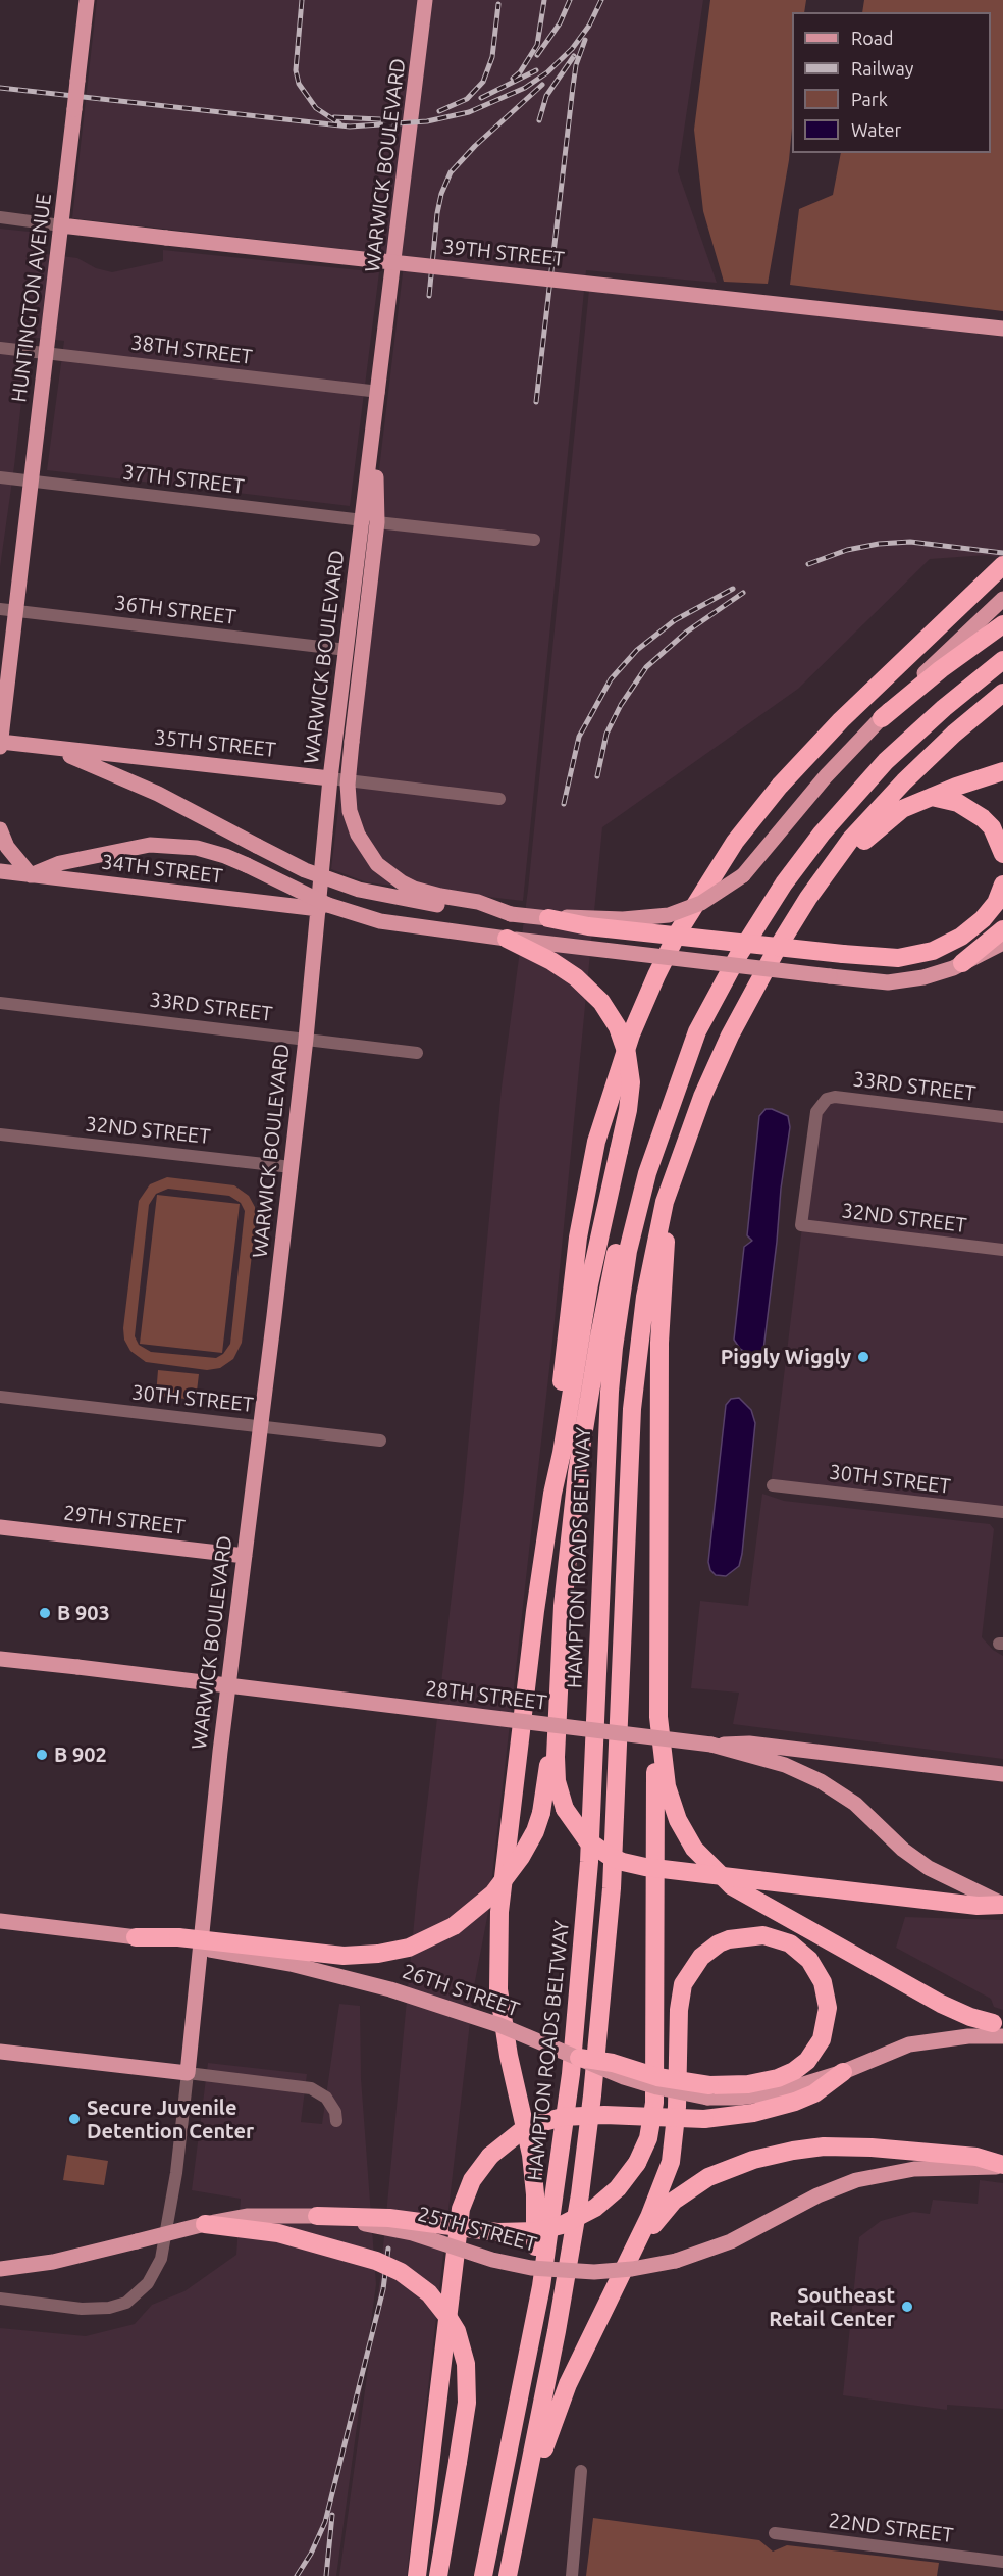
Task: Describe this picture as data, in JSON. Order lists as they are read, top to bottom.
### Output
{
  "streets": {
    "highway": ["HAMPTON ROADS BELTWAY"],
    "main road": [
      "WARWICK BOULEVARD",
      "39TH STREET",
      "HUNTINGTON AVENUE",
      "35TH STREET",
      "34TH STREET",
      "29TH STREET",
      "28TH STREET",
      "26TH STREET",
      "25TH STREET"
    ],
    "street": [
      "38TH STREET",
      "37TH STREET",
      "36TH STREET",
      "33RD STREET",
      "32ND STREET",
      "30TH STREET",
      "22ND STREET"
    ]
  },
  "crossings": [
    ["WARWICK BOULEVARD", "38TH STREET"],
    ["WARWICK BOULEVARD", "37TH STREET"],
    ["WARWICK BOULEVARD", "36TH STREET"],
    ["WARWICK BOULEVARD", "35TH STREET"],
    ["WARWICK BOULEVARD", "34TH STREET"],
    ["WARWICK BOULEVARD", "33RD STREET"],
    ["WARWICK BOULEVARD", "32ND STREET"],
    ["WARWICK BOULEVARD", "30TH STREET"],
    ["WARWICK BOULEVARD", "29TH STREET"],
    ["39TH STREET", "HUNTINGTON AVENUE"],
    ["HUNTINGTON AVENUE", "38TH STREET"],
    ["HUNTINGTON AVENUE", "37TH STREET"],
    ["HUNTINGTON AVENUE", "36TH STREET"],
    ["HUNTINGTON AVENUE", "35TH STREET"],
    ["33RD STREET", "32ND STREET"]
  ],
  "places": [
    "Piggly Wiggly",
    "B 903",
    "B 902",
    "Secure Juvenile Detention Center",
    "Southeast Retail Center"
  ],
  "legend": [
    "Road",
    "Railway",
    "Park",
    "Water"
  ]
}
